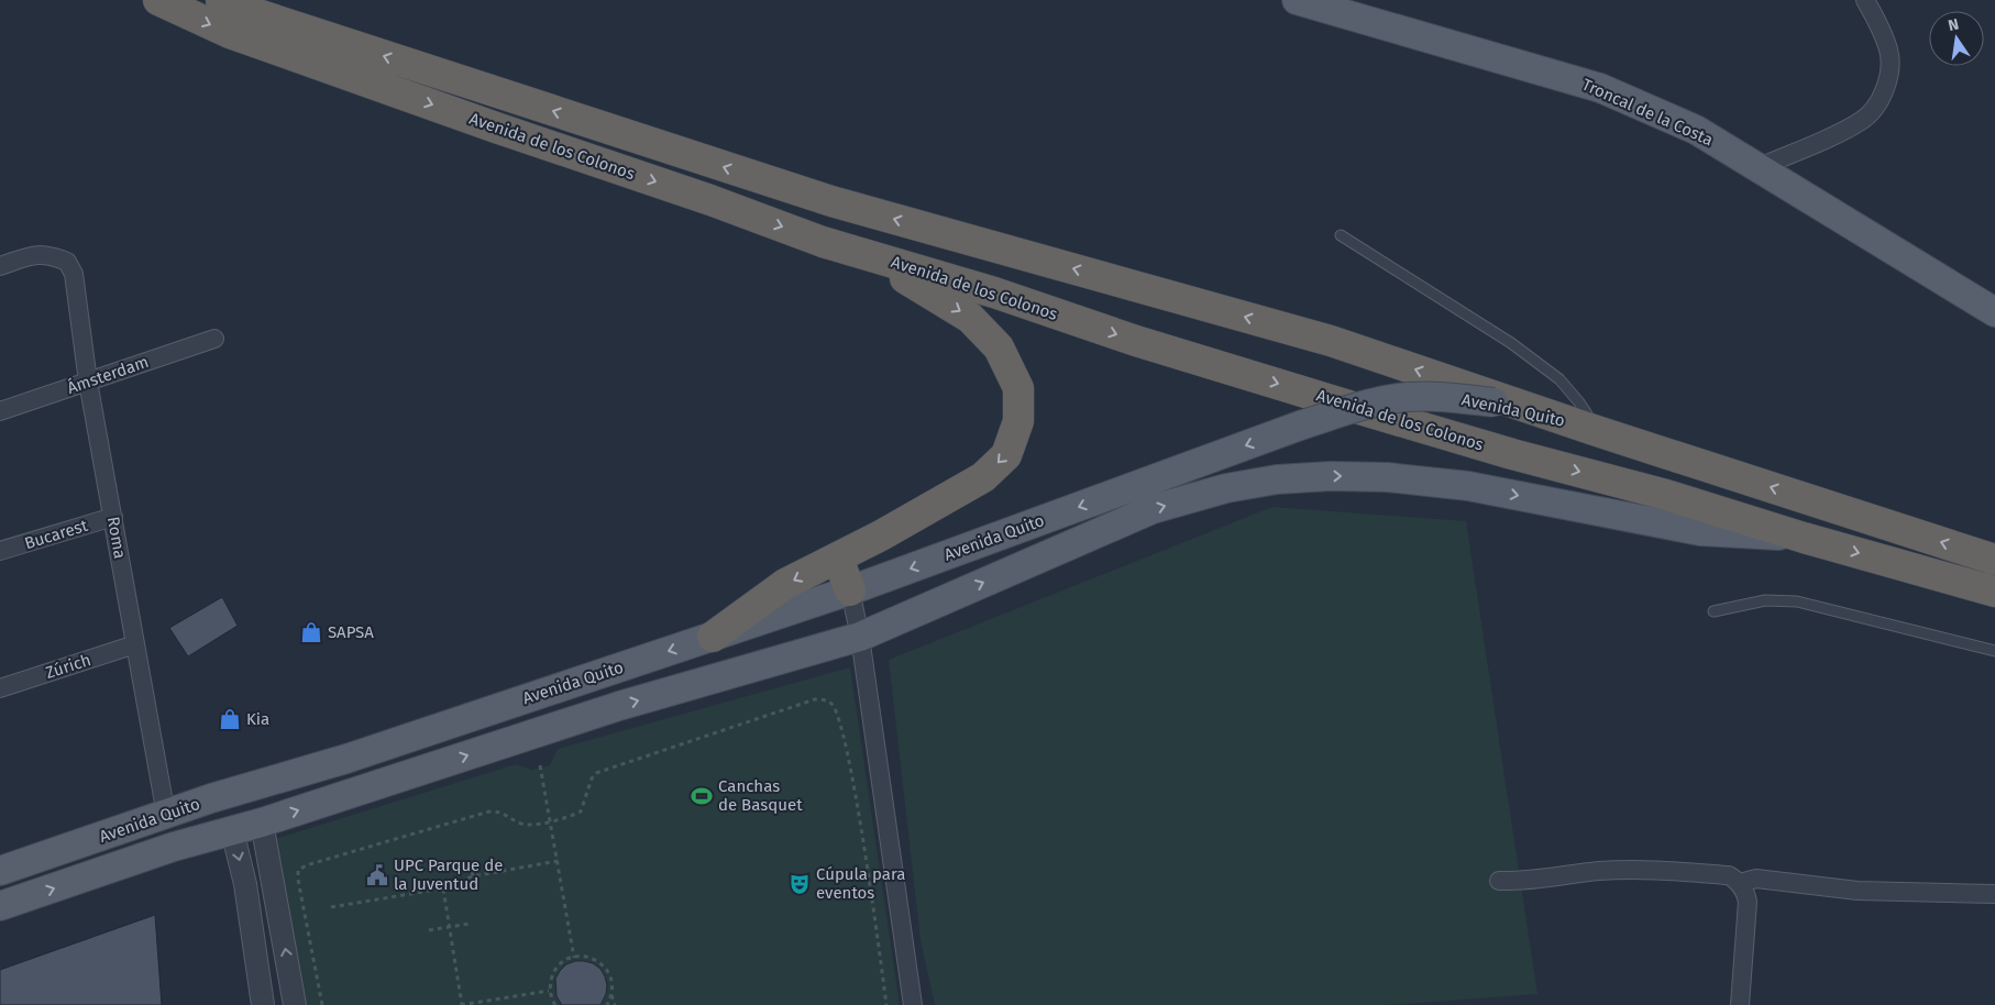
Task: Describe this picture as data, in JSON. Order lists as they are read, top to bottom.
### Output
{
  "streets": {
    "highway": ["Avenida de los Colonos", "Avenida Quito"],
    "main road": ["Troncal de la Costa"],
    "street": [
      "Ámsterdam",
      "Bucarest",
      "Roma",
      "Zúrich"
    ]
  },
  "crossings": [
    ["Avenida de los Colonos", "Avenida Quito"],
    ["Ámsterdam", "Roma"],
    ["Avenida Quito", "Roma"],
    ["Bucarest", "Roma"],
    ["Roma", "Zúrich"]
  ],
  "places": {
    "shop": ["SAPSA", "Kia"],
    "sports": ["Canchas de Basquet"],
    "public building": ["UPC Parque de la Juventud"],
    "theatre": ["Cúpula para eventos"]
  },
  "north": "top"
}
